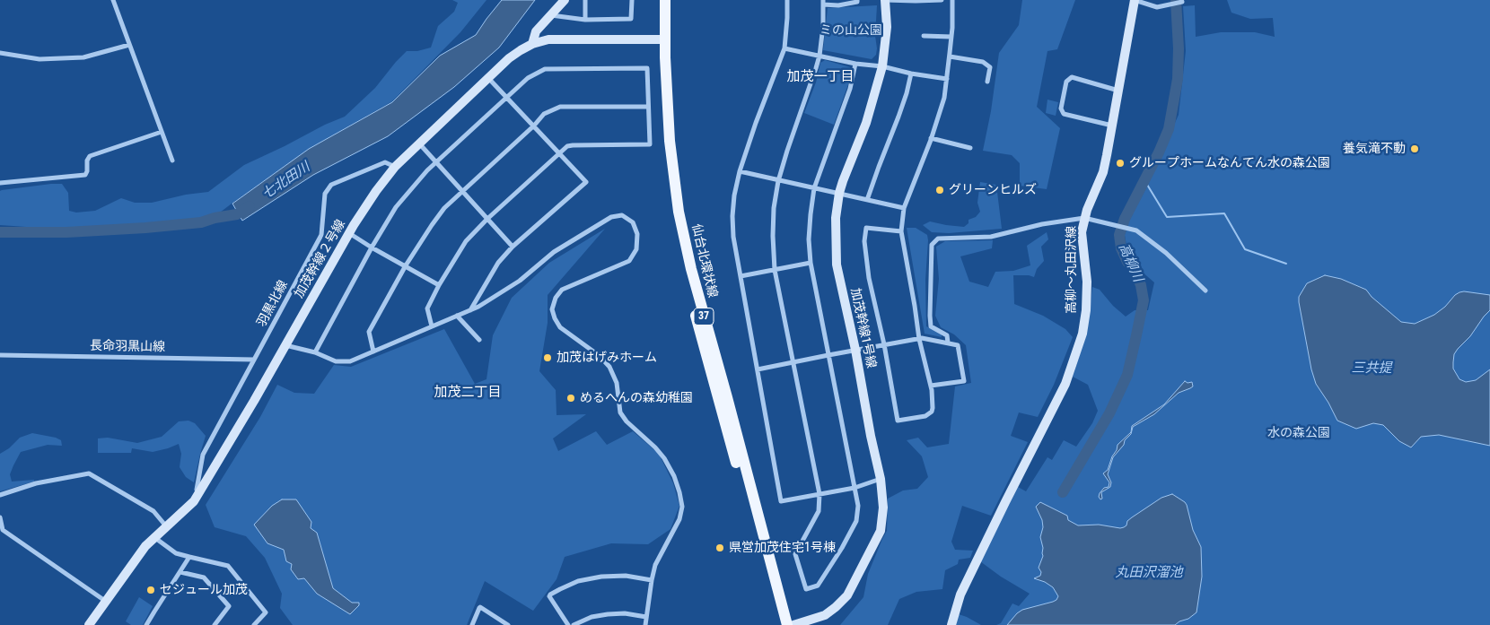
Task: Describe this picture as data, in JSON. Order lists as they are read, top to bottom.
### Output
{
  "streets": {
    "main road": ["仙台北環状線", "37"],
    "street": [
      "加茂幹線２号線",
      "高柳～丸田沢線",
      "羽黒北線",
      "加茂幹線1号線",
      "長命羽黒山線"
    ]
  },
  "crossings": [
    ["加茂幹線２号線", "仙台北環状線"],
    ["加茂幹線２号線", "羽黒北線"],
    ["羽黒北線", "長命羽黒山線"]
  ],
  "districts": ["加茂一丁目", "加茂二丁目"],
  "water": [
    "七北田川",
    "高柳川",
    "三共提",
    "丸田沢溜池"
  ],
  "parks": ["ミの山公園", "水の森公園"],
  "places": [
    "養気滝不動",
    "グループホームなんてん水の森公園",
    "グリーンヒルズ",
    "加茂はげみホーム",
    "めるへんの森幼稚園",
    "県営加茂住宅1号棟",
    "セジュール加茂"
  ]
}
